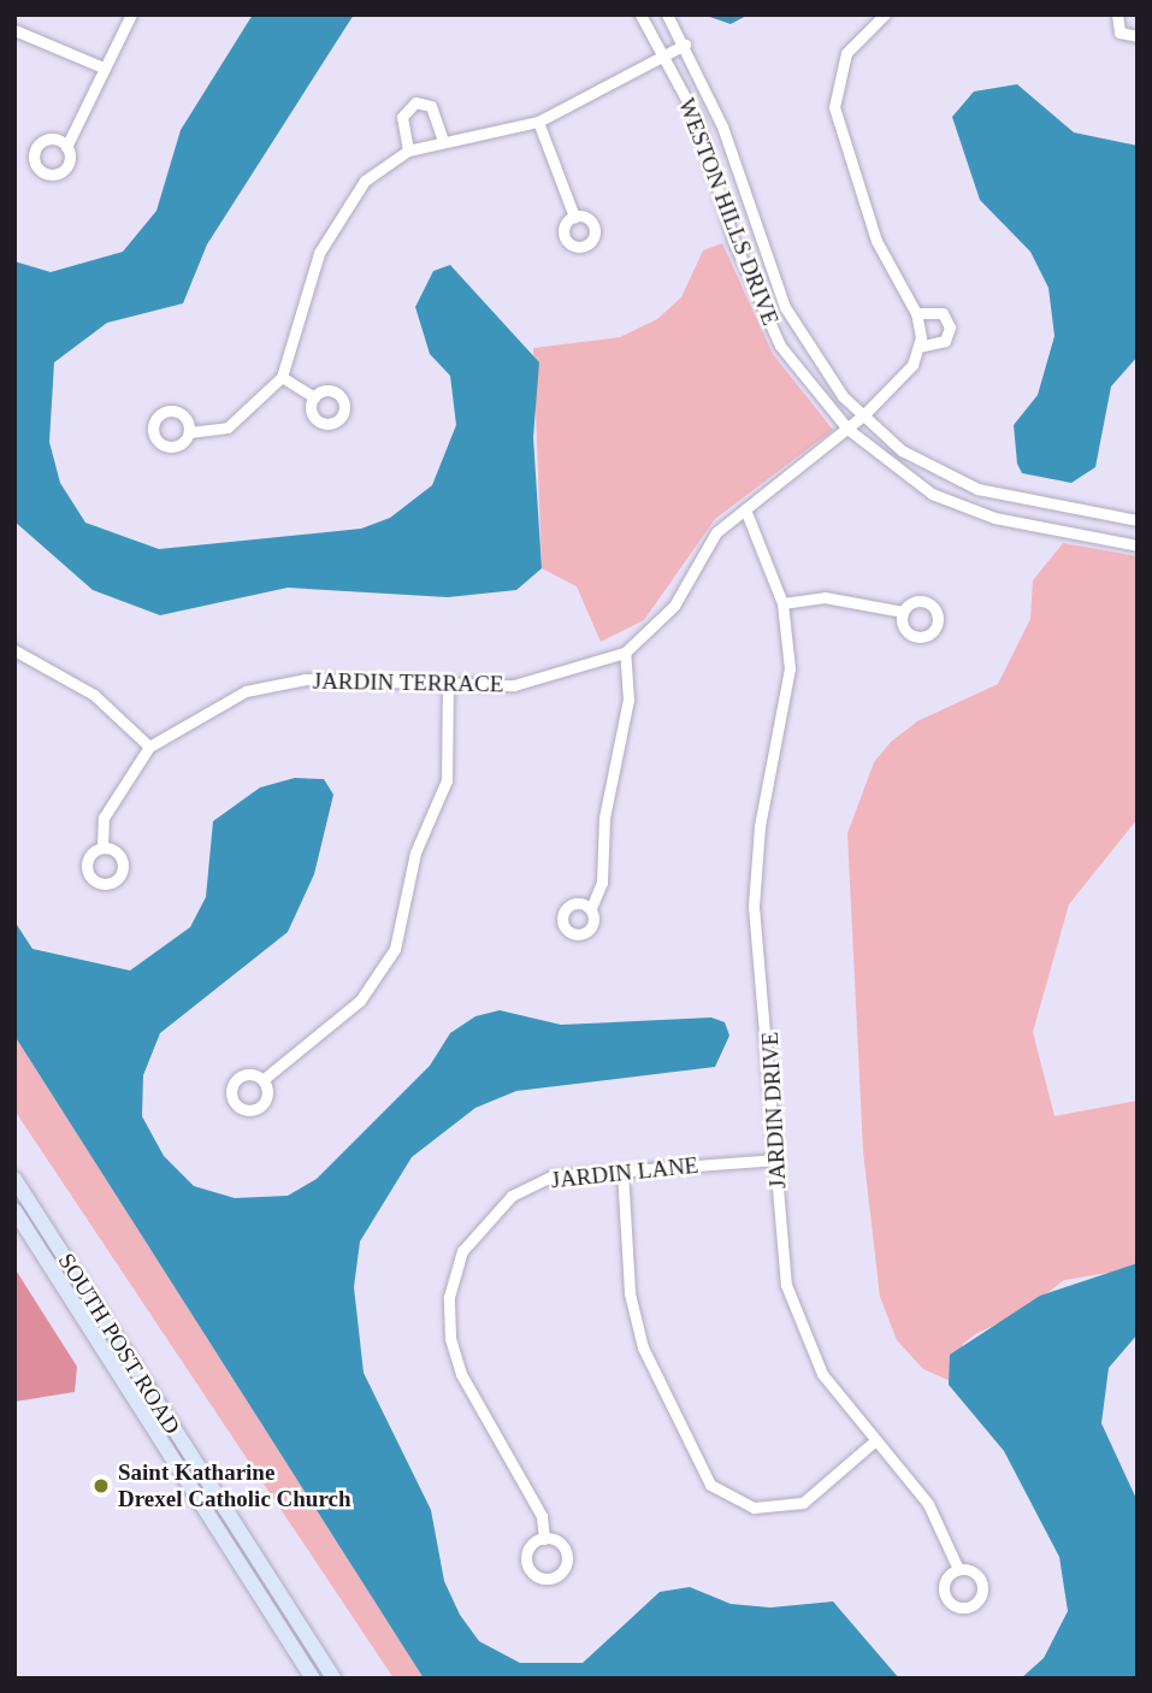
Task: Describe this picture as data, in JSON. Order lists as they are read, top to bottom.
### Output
{
  "streets": {
    "street": [
      "WESTON HILLS DRIVE",
      "JARDIN TERRACE",
      "JARDIN DRIVE",
      "JARDIN LANE",
      "SOUTH POST ROAD"
    ]
  },
  "crossings": [
    ["WESTON HILLS DRIVE", "JARDIN TERRACE"],
    ["JARDIN TERRACE", "JARDIN DRIVE"],
    ["JARDIN DRIVE", "JARDIN LANE"]
  ],
  "places": ["Saint Katharine Drexel Catholic Church"]
}
